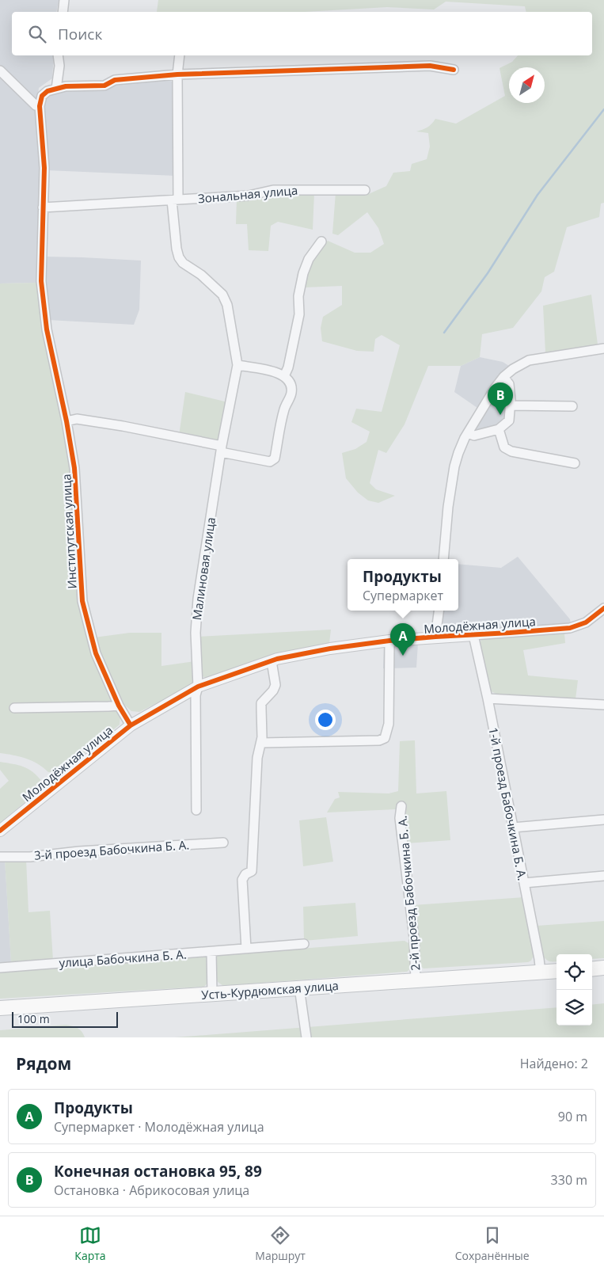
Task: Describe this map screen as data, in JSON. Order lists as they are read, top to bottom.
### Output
{
  "streets": {
    "main road": ["Усть-Курдюмская улица"],
    "street": [
      "Зональная улица",
      "Институтская улица",
      "Малиновая улица",
      "Молодёжная улица",
      "1-й проезд Бабочкина Б. А.",
      "3-й проезд Бабочкина Б. А.",
      "2-й проезд Бабочкина Б. А.",
      "улица Бабочкина Б. А."
    ]
  },
  "crossings": [
    ["Зональная улица", "Институтская улица"],
    ["Зональная улица", "Малиновая улица"],
    ["Институтская улица", "Молодёжная улица"],
    ["Малиновая улица", "Молодёжная улица"],
    ["Молодёжная улица", "1-й проезд Бабочкина Б. А."],
    ["1-й проезд Бабочкина Б. А.", "Усть-Курдюмская улица"],
    ["2-й проезд Бабочкина Б. А.", "Усть-Курдюмская улица"]
  ],
  "scale_bar": "100 m",
  "north": "top right",
  "page": {
    "search": "Поиск",
    "pins": ["B", "A"],
    "popup": ["Продукты", "Супермаркет"],
    "scale": "100 m",
    "heading": ["Рядом", "Найдено: 2"],
    "list": [
      {
        "mark": "A",
        "name": "Продукты",
        "note": "Супермаркет · Молодёжная улица",
        "value": "90 m"
      },
      {
        "mark": "B",
        "name": "Конечная остановка 95, 89",
        "note": "Остановка · Абрикосовая улица",
        "value": "330 m"
      }
    ],
    "nav": ["Карта", "Маршрут", "Сохранённые"]
  }
}
